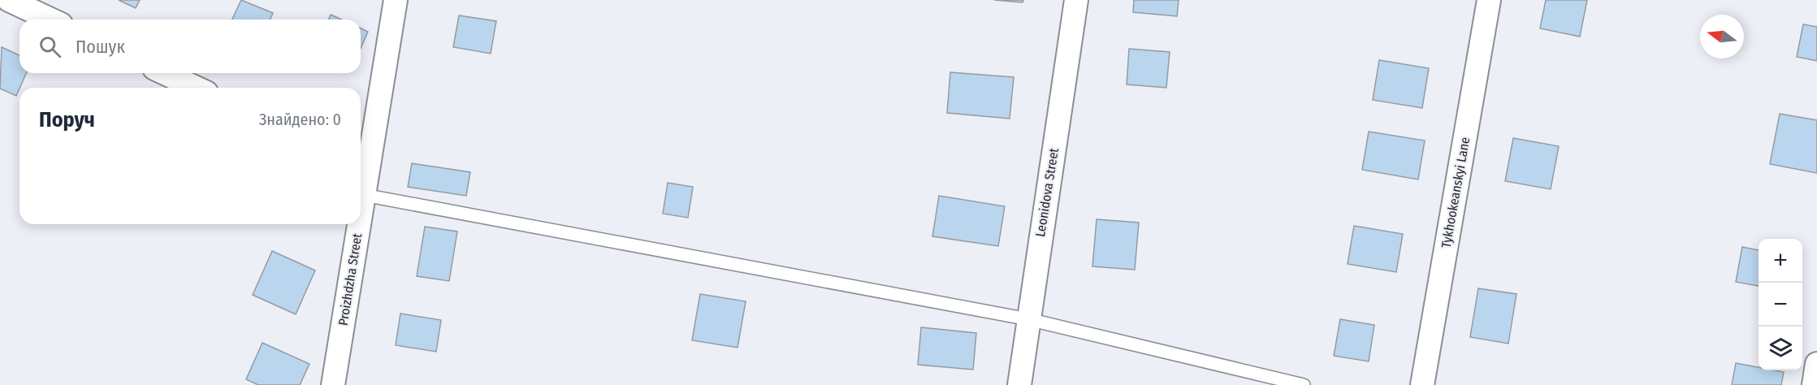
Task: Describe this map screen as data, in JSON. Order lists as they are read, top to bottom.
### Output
{
  "streets": {
    "street": ["Leonidova Street", "Tykhookeanskyi Lane", "Proizhdzha Street"]
  },
  "north": "left",
  "page": {
    "search": "Пошук",
    "heading": ["Поруч", "Знайдено: 0"],
    "map_buttons": ["+", "−"]
  }
}
